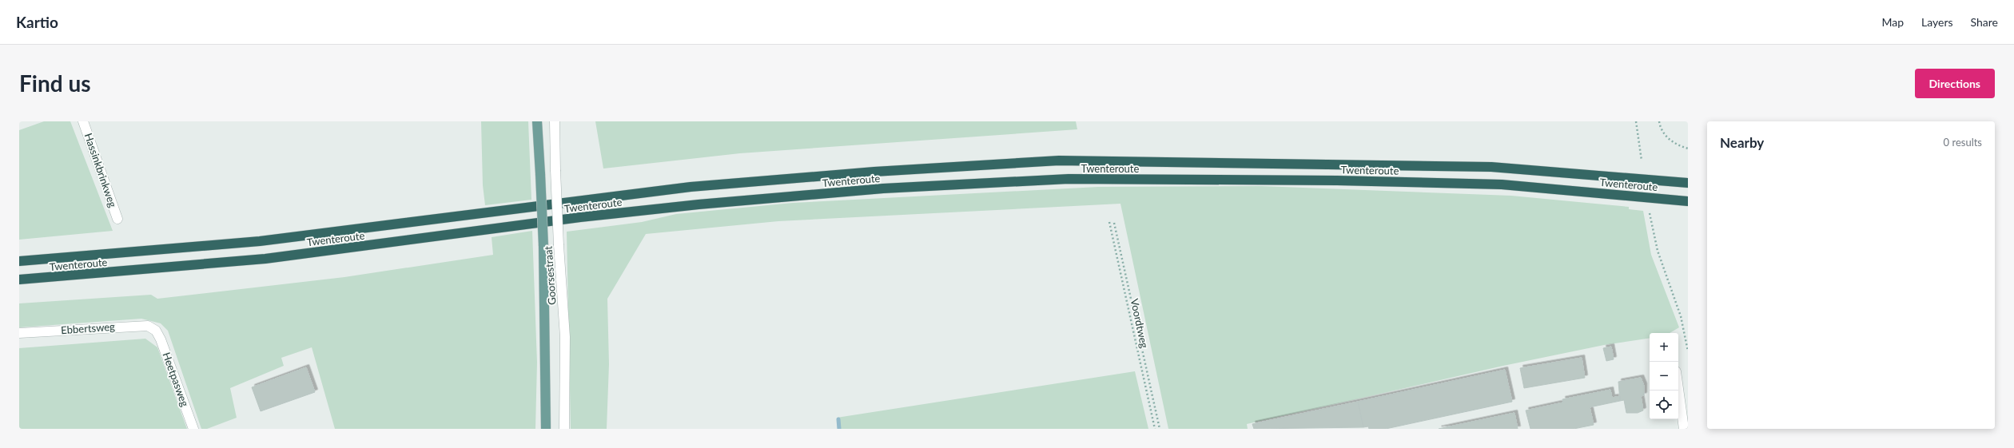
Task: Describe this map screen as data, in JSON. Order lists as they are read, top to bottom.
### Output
{
  "streets": {
    "highway": ["Twenteroute"],
    "main road": ["Goorsestraat"],
    "street": ["Hassinkbrinkweg", "Ebbertsweg", "Heetpasweg"],
    "path": ["Voordtweg"]
  },
  "crossings": [
    ["Ebbertsweg", "Heetpasweg"]
  ],
  "page": {
    "header": "Kartio",
    "nav": ["Map", "Layers", "Share"],
    "buttons": "Directions",
    "title": "Find us",
    "heading": ["Nearby", "0 results"],
    "map_buttons": ["+", "−"]
  }
}
